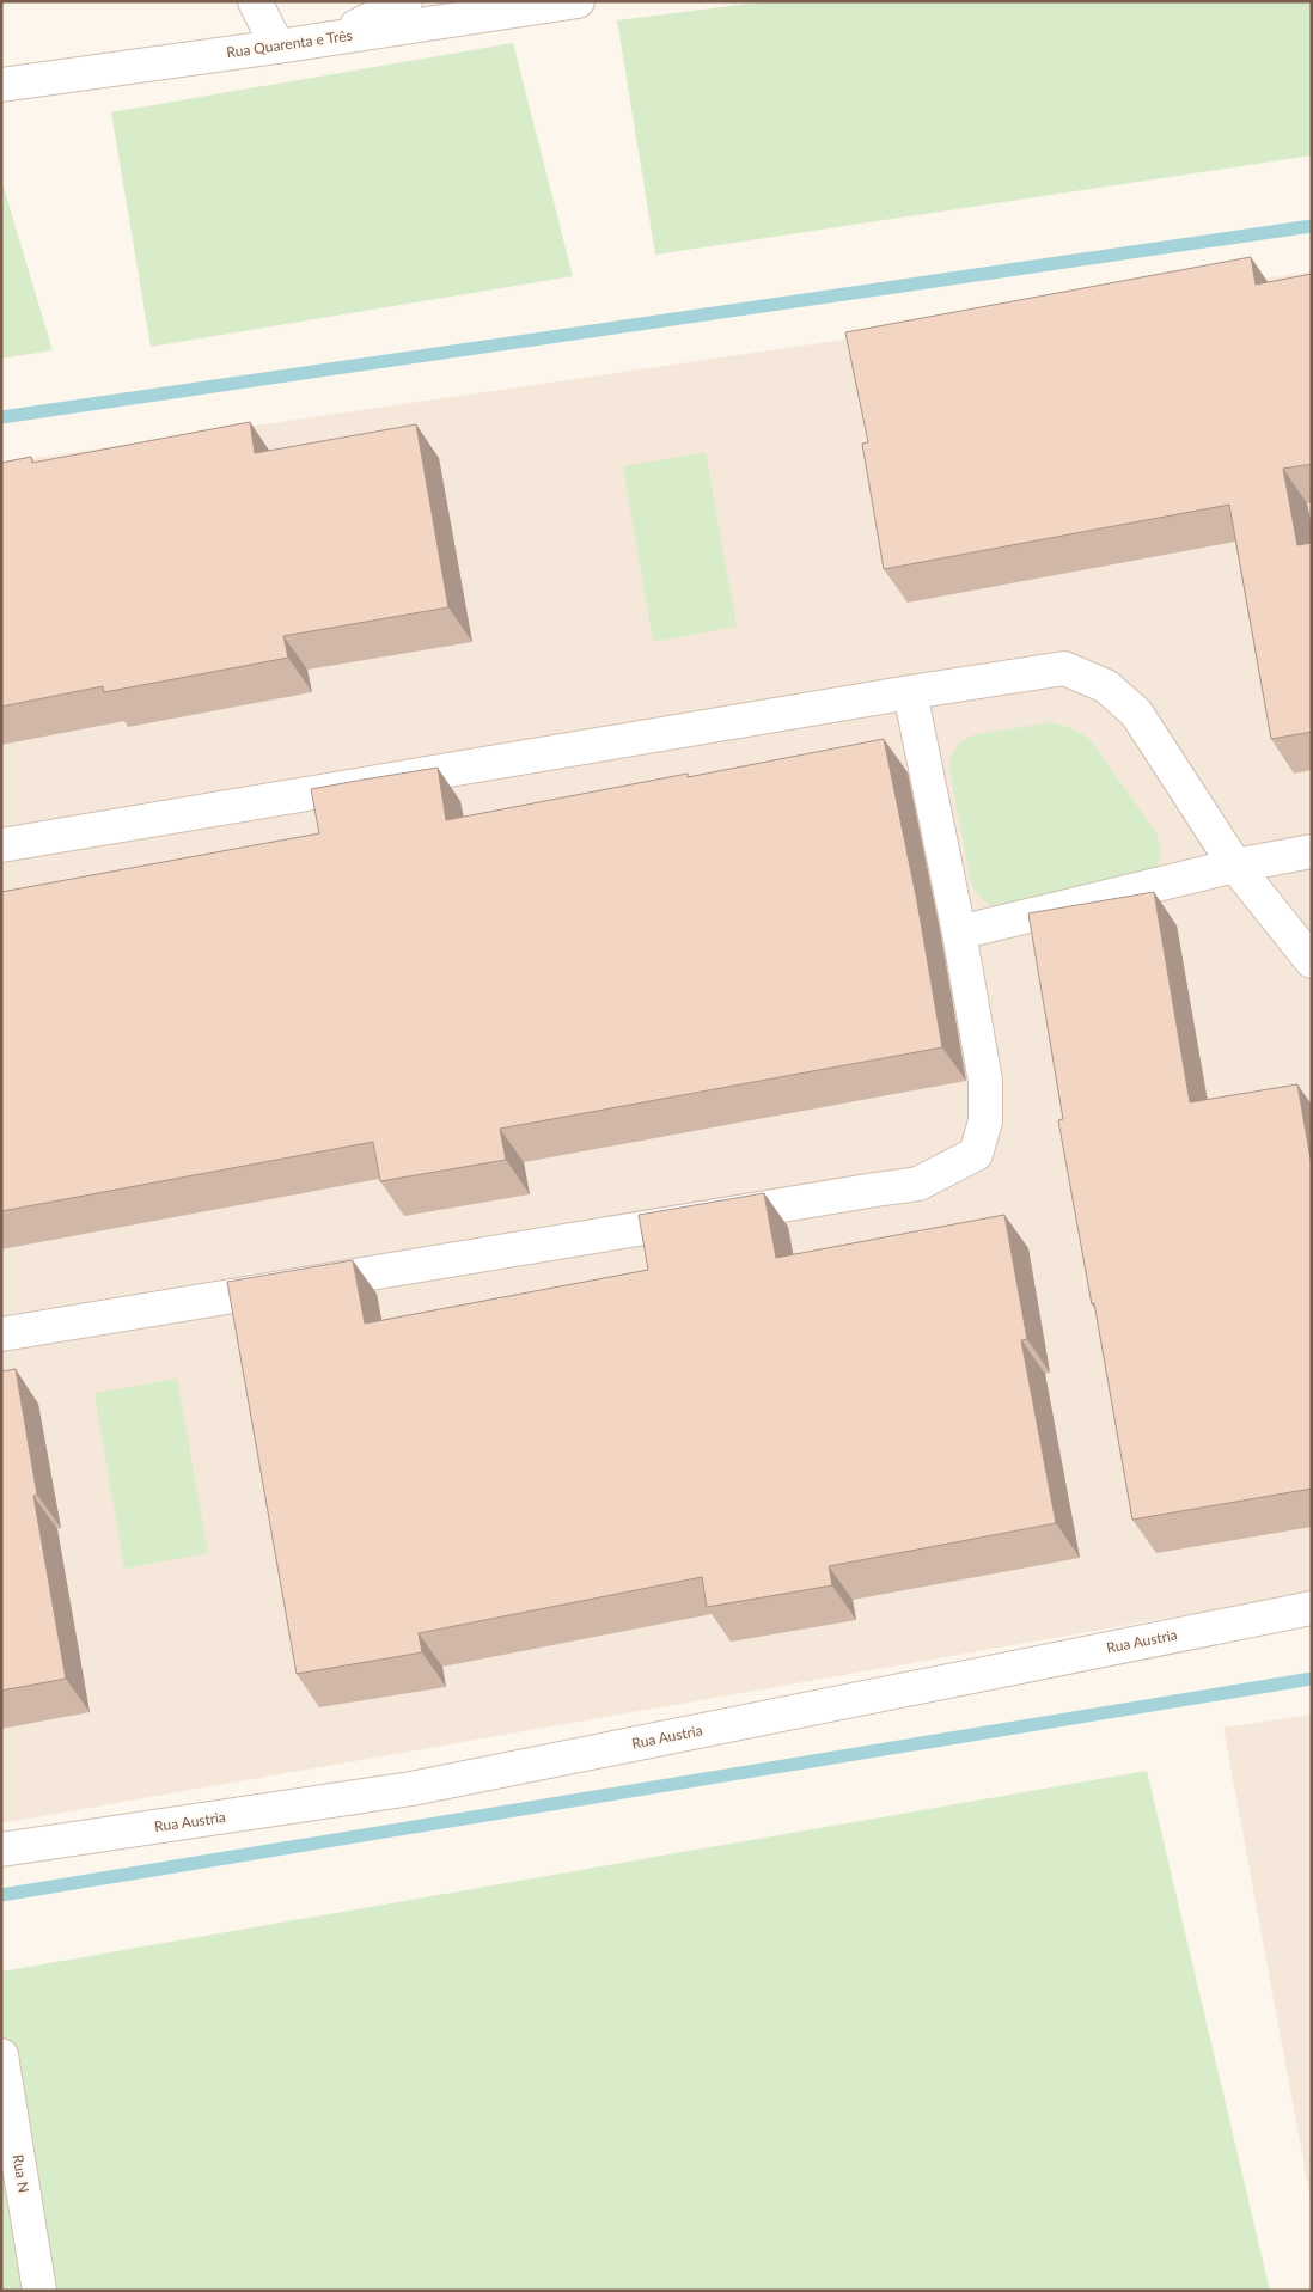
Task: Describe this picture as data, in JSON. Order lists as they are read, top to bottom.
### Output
{
  "streets": {
    "street": ["Rua Quarenta e Três", "Rua Austria", "Rua N"]
  }
}
